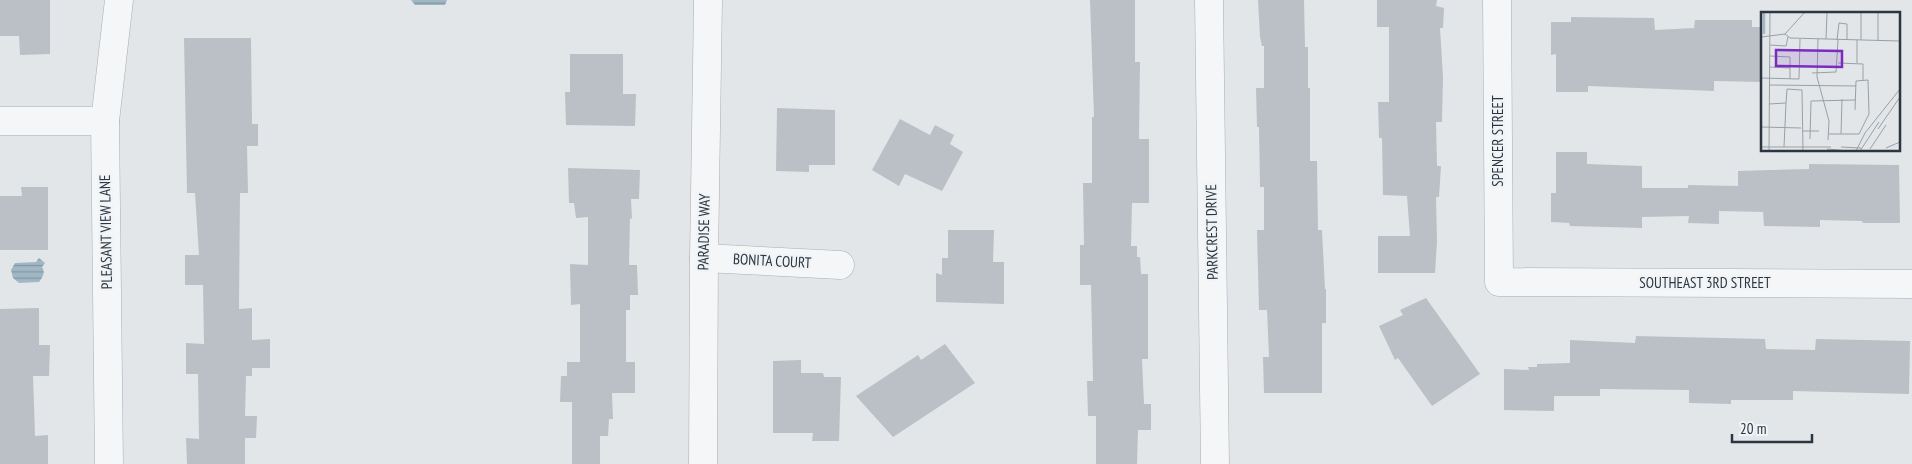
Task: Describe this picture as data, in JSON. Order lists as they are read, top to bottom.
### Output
{
  "streets": {
    "street": [
      "SPENCER STREET",
      "PLEASANT VIEW LANE",
      "PARADISE WAY",
      "PARKCREST DRIVE",
      "BONITA COURT",
      "SOUTHEAST 3RD STREET"
    ]
  },
  "crossings": [
    ["SPENCER STREET", "SOUTHEAST 3RD STREET"],
    ["PARADISE WAY", "BONITA COURT"]
  ],
  "scale_bar": "20 m"
}
